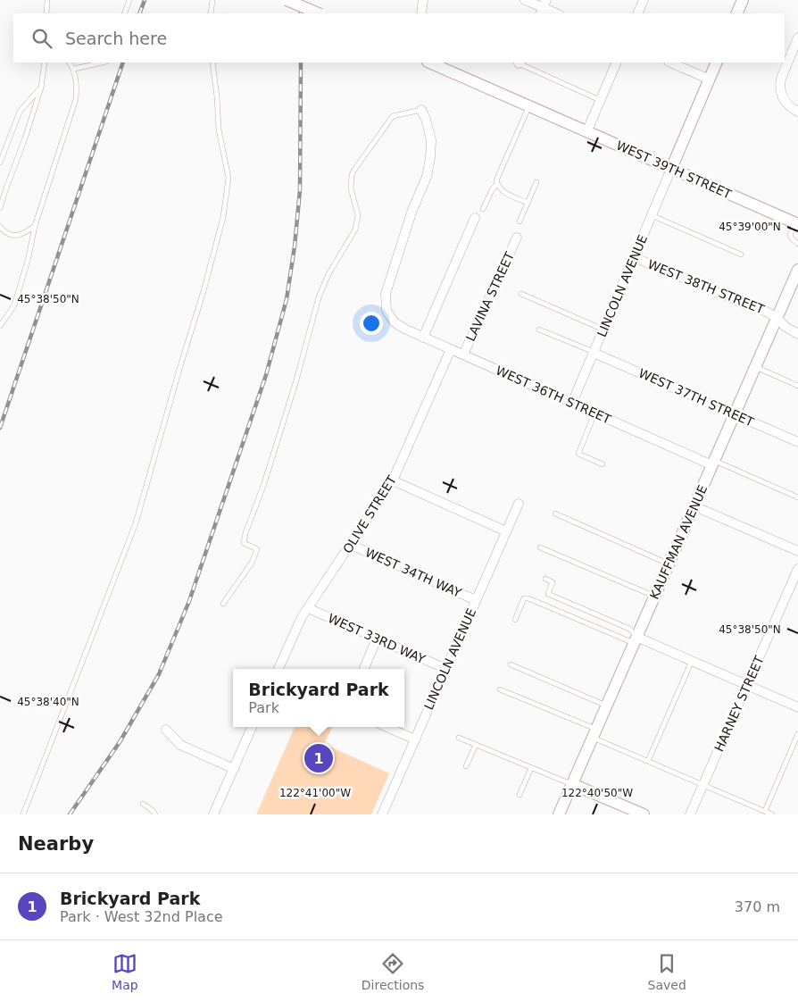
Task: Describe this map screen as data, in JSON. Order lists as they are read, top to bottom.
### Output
{
  "streets": {
    "street": [
      "WEST 39TH STREET",
      "LINCOLN AVENUE",
      "WEST 38TH STREET",
      "LAVINA STREET",
      "WEST 36TH STREET",
      "WEST 37TH STREET",
      "OLIVE STREET",
      "KAUFFMAN AVENUE",
      "WEST 34TH WAY",
      "WEST 33RD WAY",
      "HARNEY STREET"
    ]
  },
  "crossings": [
    ["WEST 39TH STREET", "LINCOLN AVENUE"],
    ["LINCOLN AVENUE", "WEST 38TH STREET"],
    ["LINCOLN AVENUE", "WEST 36TH STREET"],
    ["LINCOLN AVENUE", "WEST 37TH STREET"],
    ["LINCOLN AVENUE", "WEST 34TH WAY"],
    ["LINCOLN AVENUE", "WEST 33RD WAY"],
    ["WEST 38TH STREET", "KAUFFMAN AVENUE"],
    ["LAVINA STREET", "WEST 36TH STREET"],
    ["WEST 36TH STREET", "OLIVE STREET"],
    ["WEST 36TH STREET", "KAUFFMAN AVENUE"],
    ["WEST 37TH STREET", "KAUFFMAN AVENUE"],
    ["OLIVE STREET", "WEST 34TH WAY"],
    ["OLIVE STREET", "WEST 33RD WAY"]
  ],
  "page": {
    "search": "Search here",
    "popup": ["Brickyard Park", "Park"],
    "pins": "1",
    "heading": "Nearby",
    "list": [
      {
        "mark": "1",
        "name": "Brickyard Park",
        "note": "Park · West 32nd Place",
        "value": "370 m"
      }
    ],
    "nav": ["Map", "Directions", "Saved"]
  },
  "coordinates": [
    "45°39'00\"N",
    "45°38'50\"N",
    "45°38'40\"N",
    "122°41'00\"W",
    "122°40'50\"W"
  ]
}
